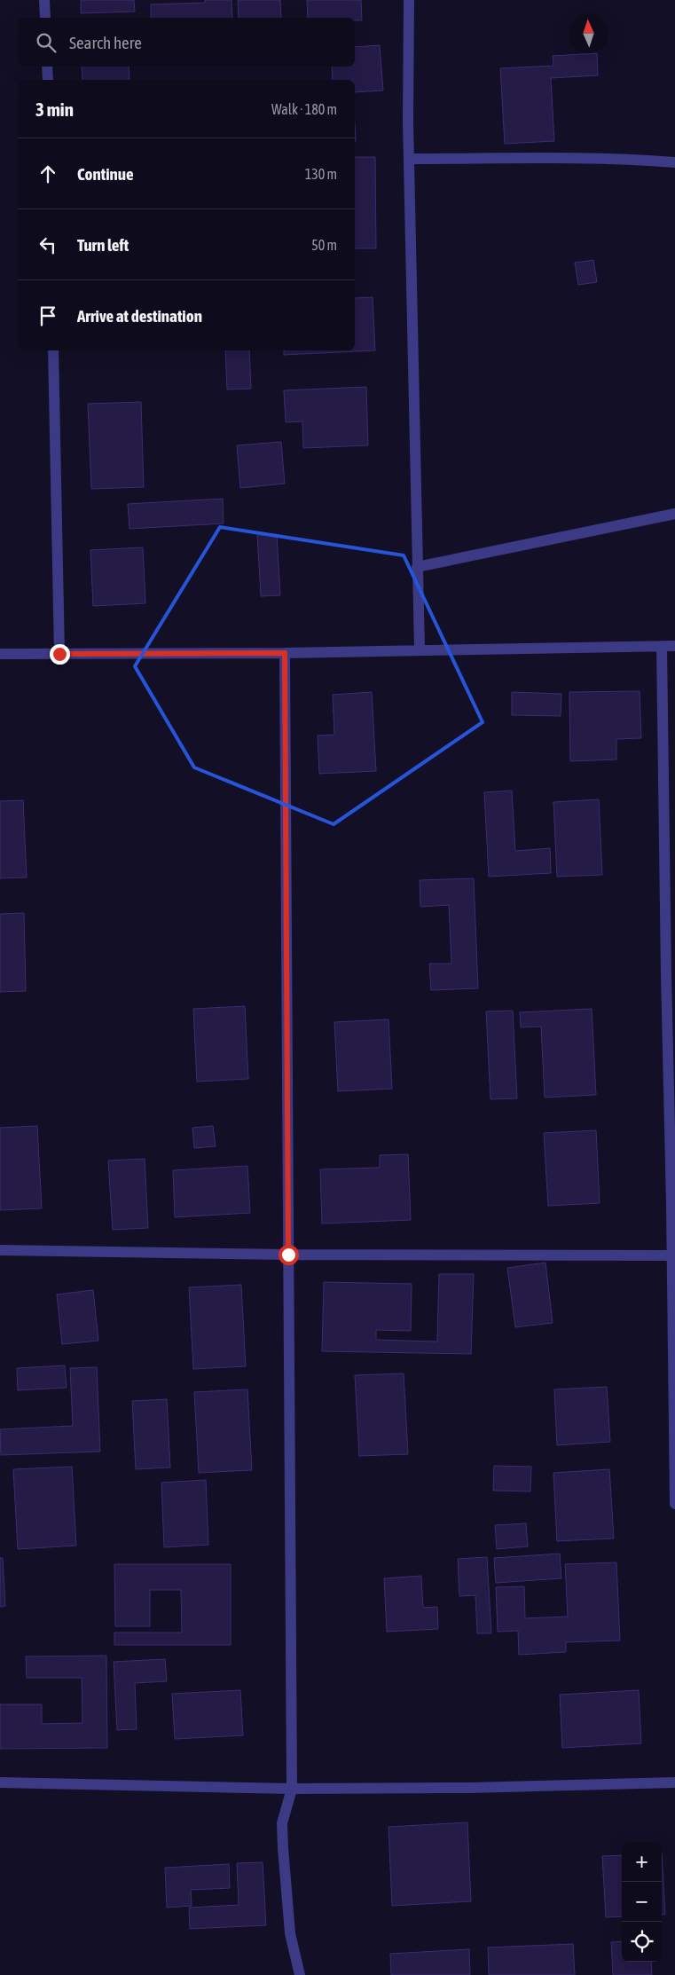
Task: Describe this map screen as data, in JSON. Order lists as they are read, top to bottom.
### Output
{
  "north": "top",
  "page": {
    "search": "Search here",
    "heading": ["3 min", "Walk · 180 m"],
    "list": [
      ["Continue", "130 m"],
      ["Turn left", "50 m"],
      "Arrive at destination"
    ],
    "map_buttons": ["+", "−"]
  }
}
